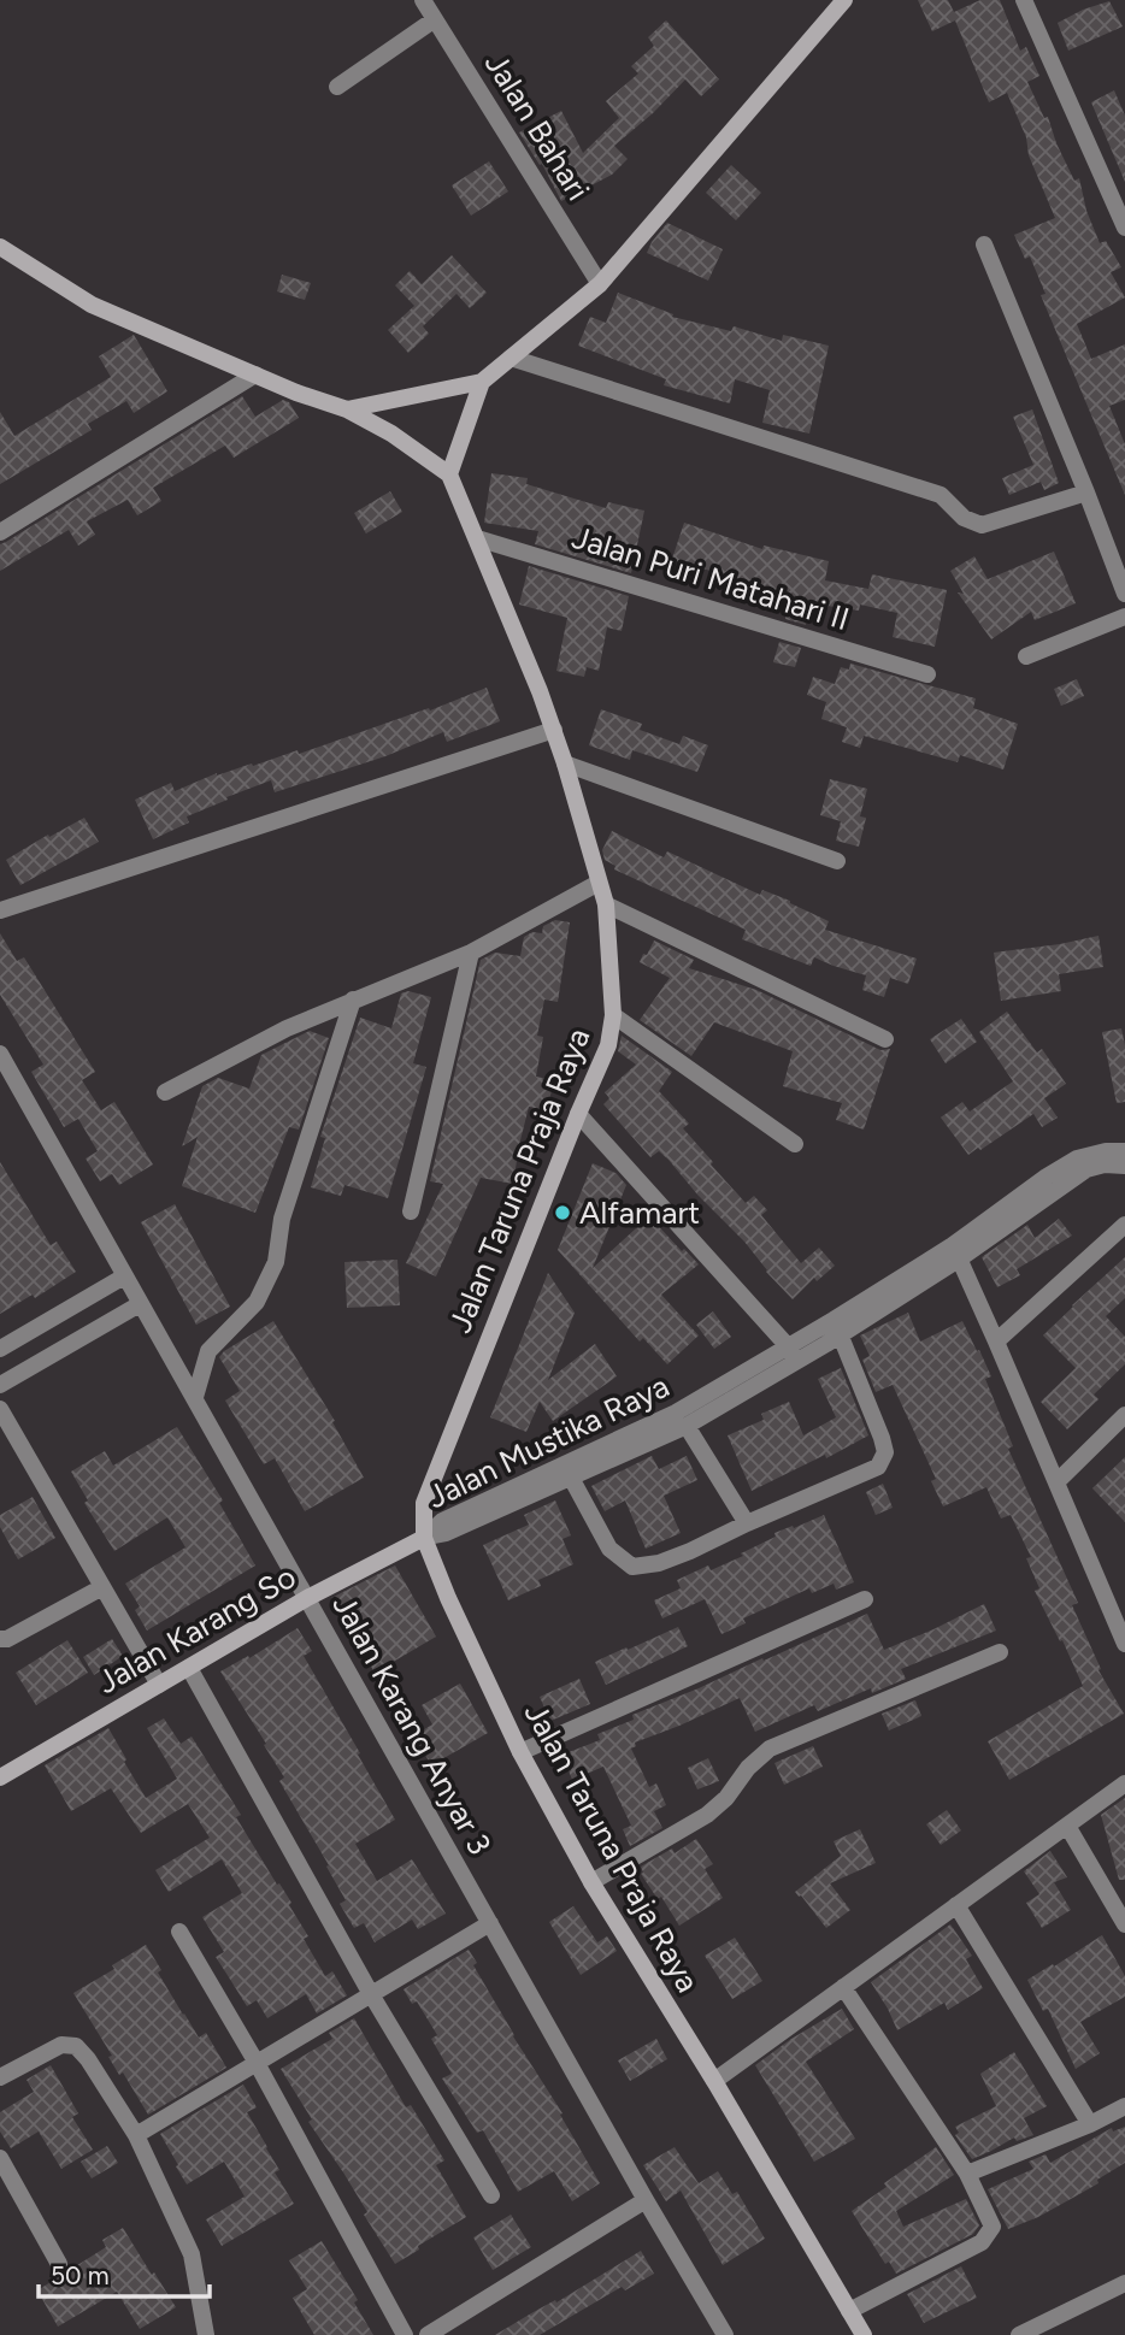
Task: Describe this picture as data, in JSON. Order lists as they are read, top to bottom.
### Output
{
  "streets": {
    "street": [
      "Jalan Bahari",
      "Jalan Puri Matahari II",
      "Jalan Taruna Praja Raya",
      "Jalan Mustika Raya",
      "Jalan Karang So",
      "Jalan Karang Anyar 3"
    ]
  },
  "crossings": [
    ["Jalan Puri Matahari II", "Jalan Taruna Praja Raya"],
    ["Jalan Taruna Praja Raya", "Jalan Mustika Raya"],
    ["Jalan Taruna Praja Raya", "Jalan Karang So"],
    ["Jalan Mustika Raya", "Jalan Karang So"],
    ["Jalan Karang So", "Jalan Karang Anyar 3"]
  ],
  "places": ["Alfamart"],
  "scale_bar": "50 m"
}
